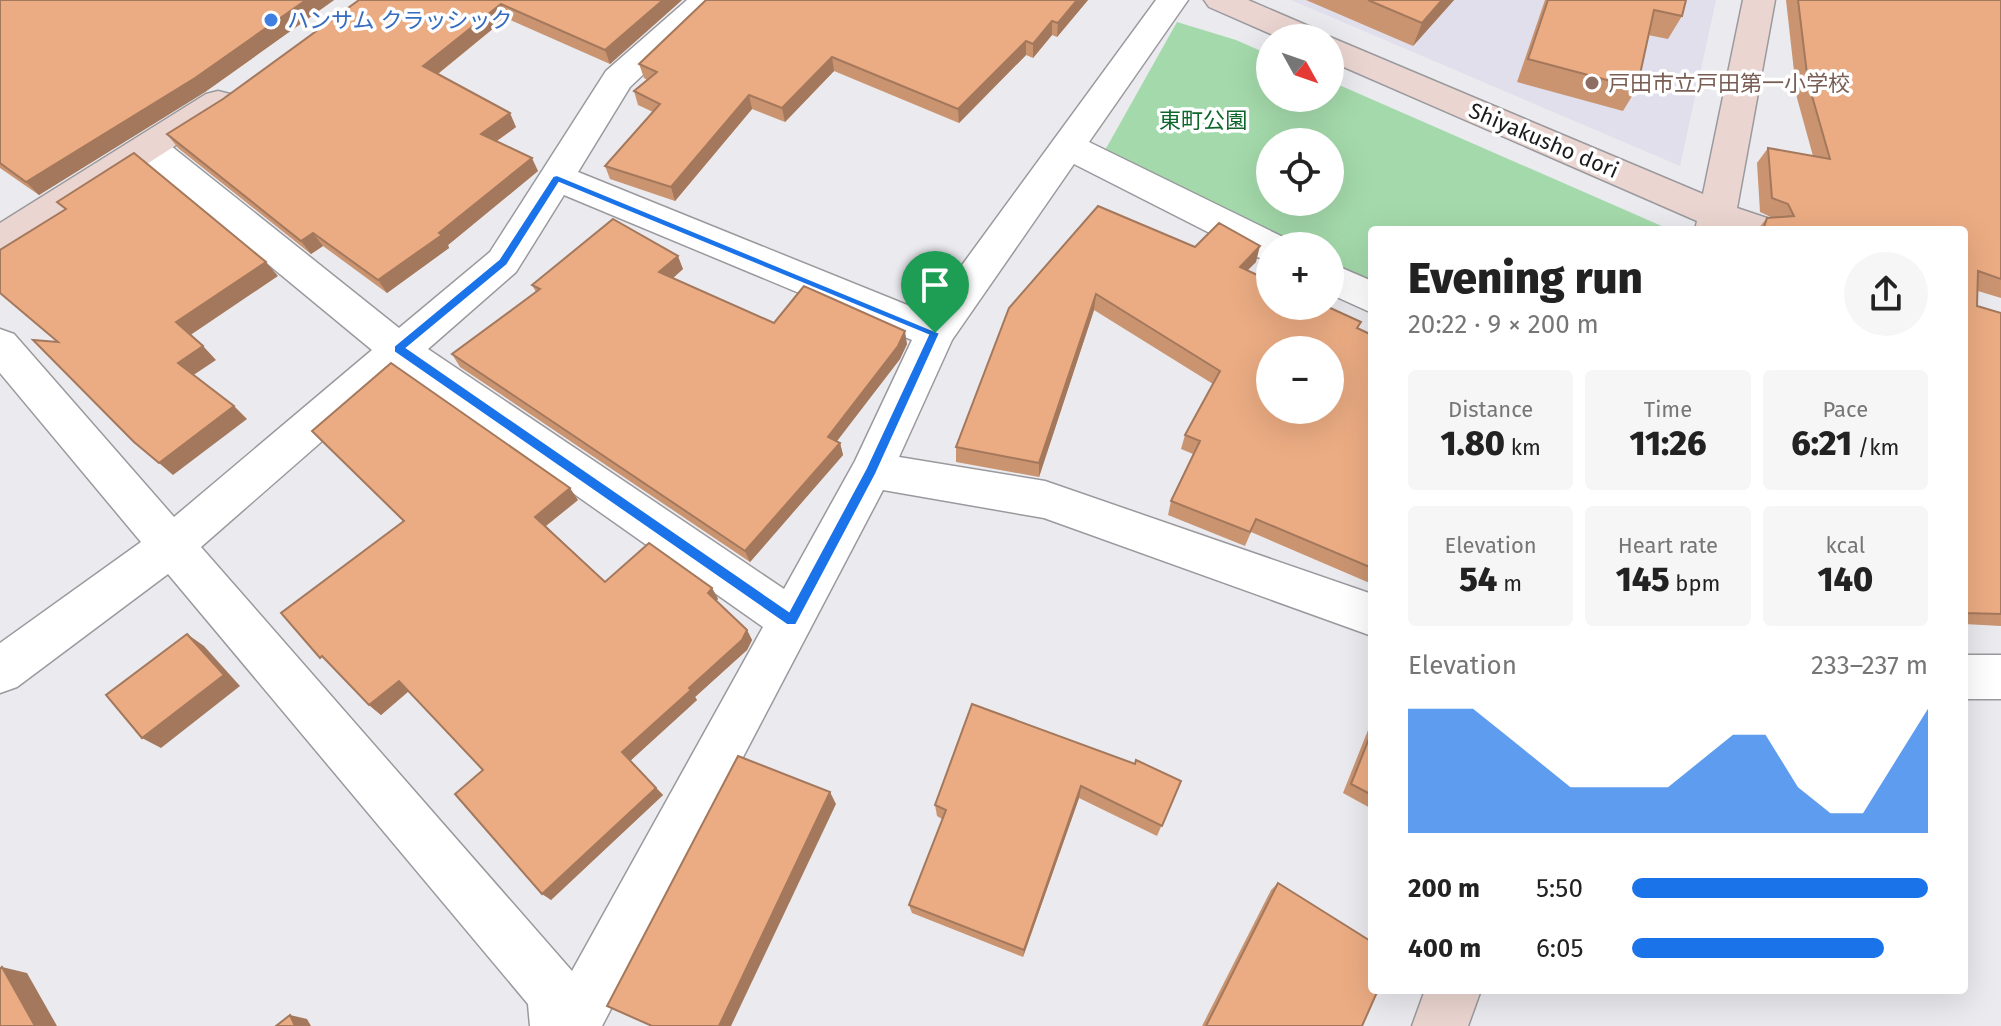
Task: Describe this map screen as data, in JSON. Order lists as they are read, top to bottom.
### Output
{
  "streets": {
    "street": ["Shiyakusho dori"]
  },
  "parks": ["東町公園"],
  "places": ["ハンサム クラッシック", "戸田市立戸田第一小学校"],
  "north": "bottom right",
  "page": {
    "map_buttons": ["+", "−"],
    "heading": ["Evening run", "20:22 · 9 × 200 m"],
    "stats": [
      ["Distance", "1.80 km"],
      ["Time", "11:26"],
      ["Pace", "6:21 /km"],
      ["Elevation", "54 m"],
      ["Heart rate", "145 bpm"],
      ["kcal", "140"]
    ],
    "chart": ["Elevation", "233–237 m"],
    "list": [
      {
        "name": "200 m",
        "note": "5:50"
      },
      {
        "name": "400 m",
        "note": "6:05"
      }
    ]
  }
}
